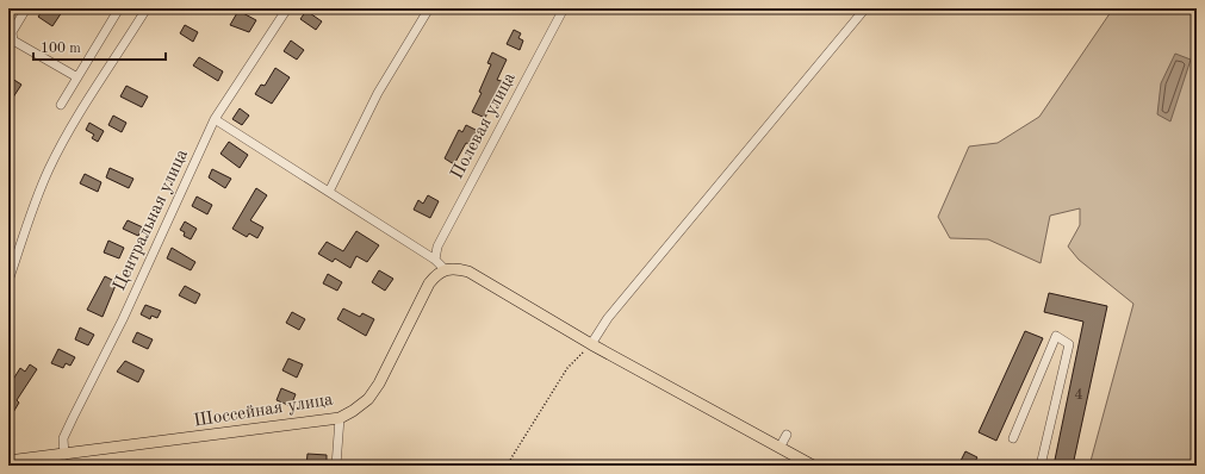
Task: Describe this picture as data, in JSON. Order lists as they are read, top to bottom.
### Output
{
  "streets": {
    "main road": ["Шоссейная улица"],
    "street": ["Полевая улица", "Центральная улица"]
  },
  "crossings": [
    ["Центральная улица", "Шоссейная улица"]
  ],
  "house_numbers": ["4"],
  "scale_bar": "100 m"
}
